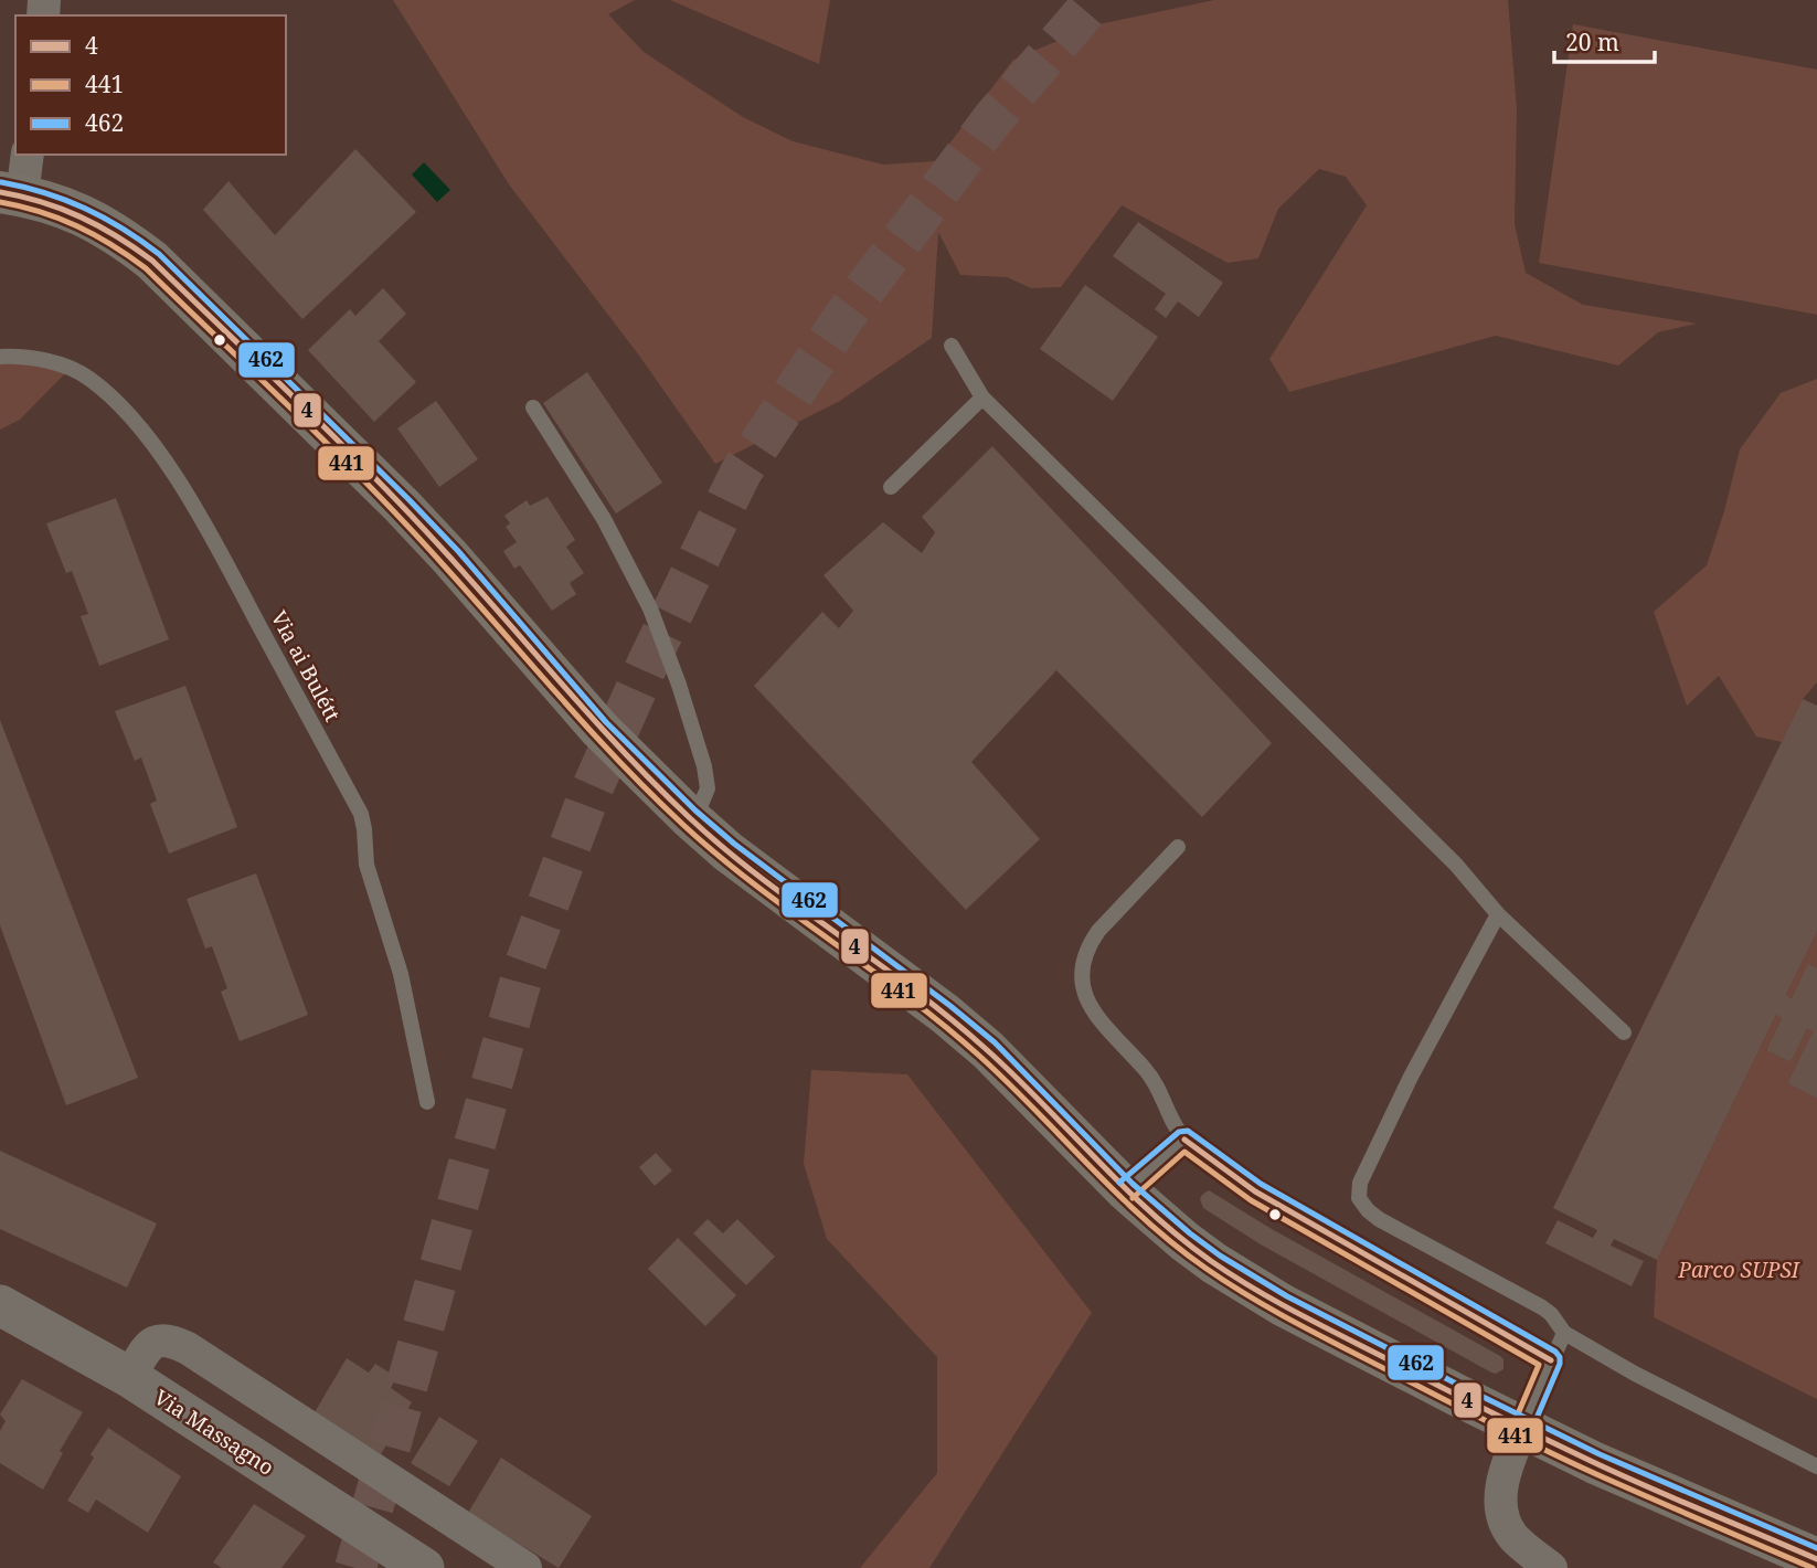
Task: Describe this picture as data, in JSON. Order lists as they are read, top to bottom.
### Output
{
  "streets": {
    "street": ["Via Massagno"],
    "lane": ["Via ai Bulétt"]
  },
  "parks": ["Parco SUPSI"],
  "lines": ["transit line 462", "transit line 4", "transit line 441"],
  "legend": ["4", "441", "462"],
  "scale_bar": "20 m"
}
